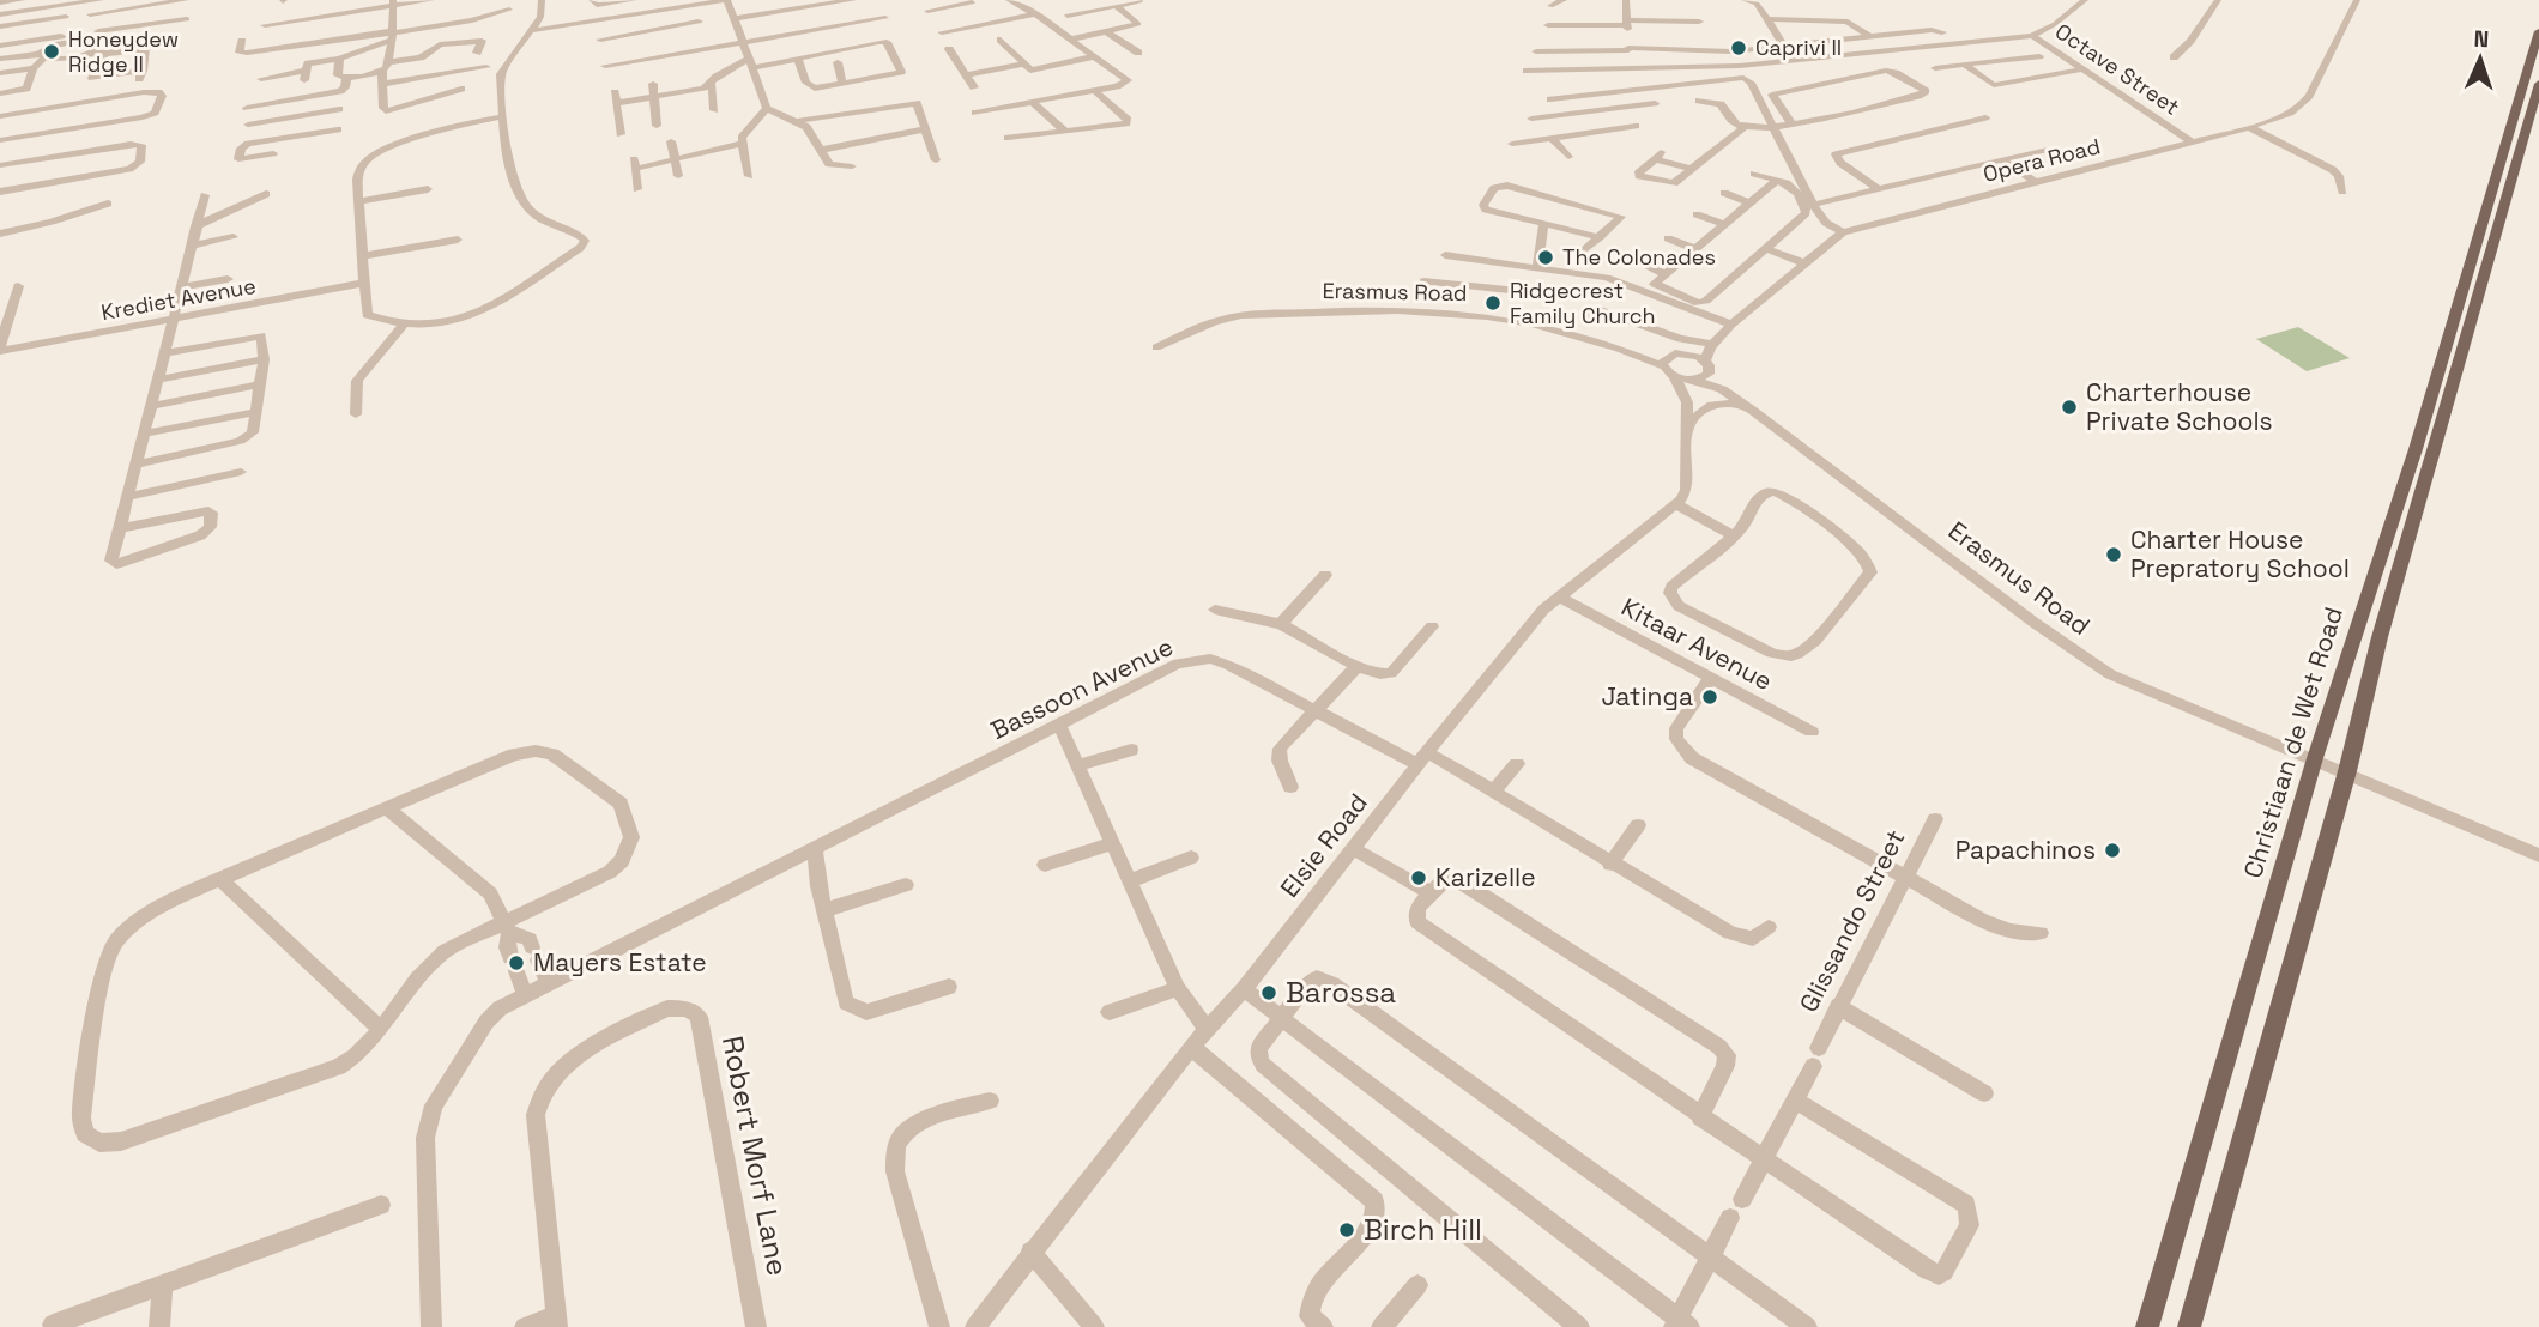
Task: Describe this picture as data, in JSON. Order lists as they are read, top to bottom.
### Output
{
  "streets": {
    "main road": ["Christiaan de Wet Road"],
    "street": [
      "Octave Street",
      "Opera Road",
      "Erasmus Road",
      "Krediet Avenue",
      "Kitaar Avenue",
      "Bassoon Avenue",
      "Elsie Road",
      "Glissando Street",
      "Robert Morf Lane"
    ]
  },
  "crossings": [
    ["Octave Street", "Opera Road"],
    ["Opera Road", "Erasmus Road"],
    ["Erasmus Road", "Christiaan de Wet Road"],
    ["Kitaar Avenue", "Elsie Road"],
    ["Bassoon Avenue", "Elsie Road"]
  ],
  "places": [
    "Caprivi II",
    "Honeydew Ridge II",
    "The Colonades",
    "Ridgecrest Family Church",
    "Charterhouse Private Schools",
    "Charter House Prepratory School",
    "Jatinga",
    "Papachinos",
    "Karizelle",
    "Mayers Estate",
    "Barossa",
    "Birch Hill"
  ],
  "north": "top"
}
